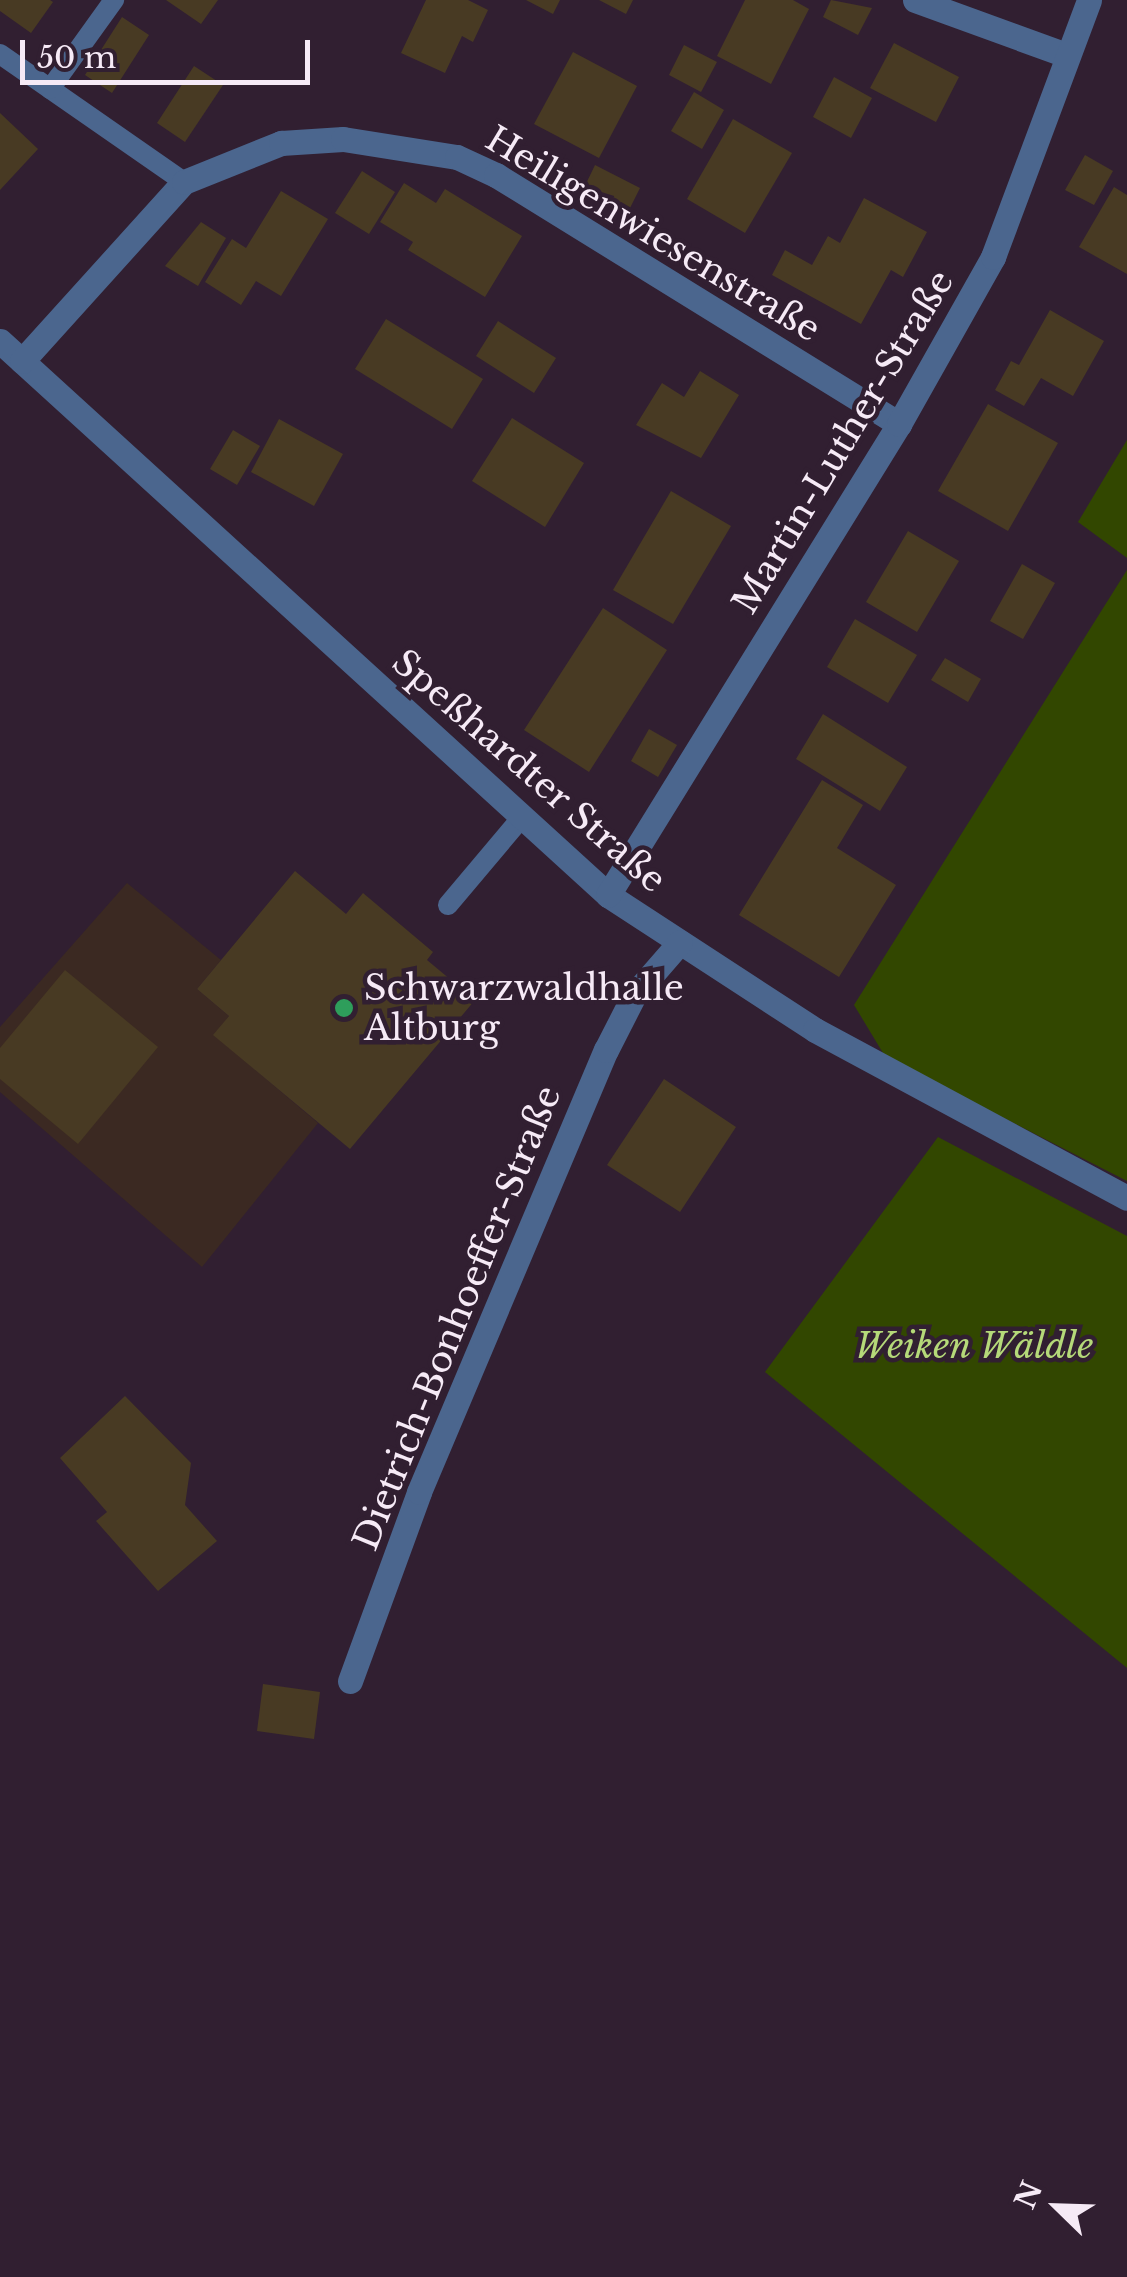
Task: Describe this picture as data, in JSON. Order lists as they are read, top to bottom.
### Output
{
  "streets": {
    "street": [
      "Heiligenwiesenstraße",
      "Martin-Luther-Straße",
      "Speßhardter Straße",
      "Dietrich-Bonhoeffer-Straße"
    ]
  },
  "crossings": [
    ["Heiligenwiesenstraße", "Martin-Luther-Straße"],
    ["Heiligenwiesenstraße", "Speßhardter Straße"],
    ["Martin-Luther-Straße", "Speßhardter Straße"],
    ["Speßhardter Straße", "Dietrich-Bonhoeffer-Straße"]
  ],
  "parks": ["Weiken Wäldle"],
  "places": ["Schwarzwaldhalle Altburg"],
  "scale_bar": "50 m",
  "north": "top left"
}
